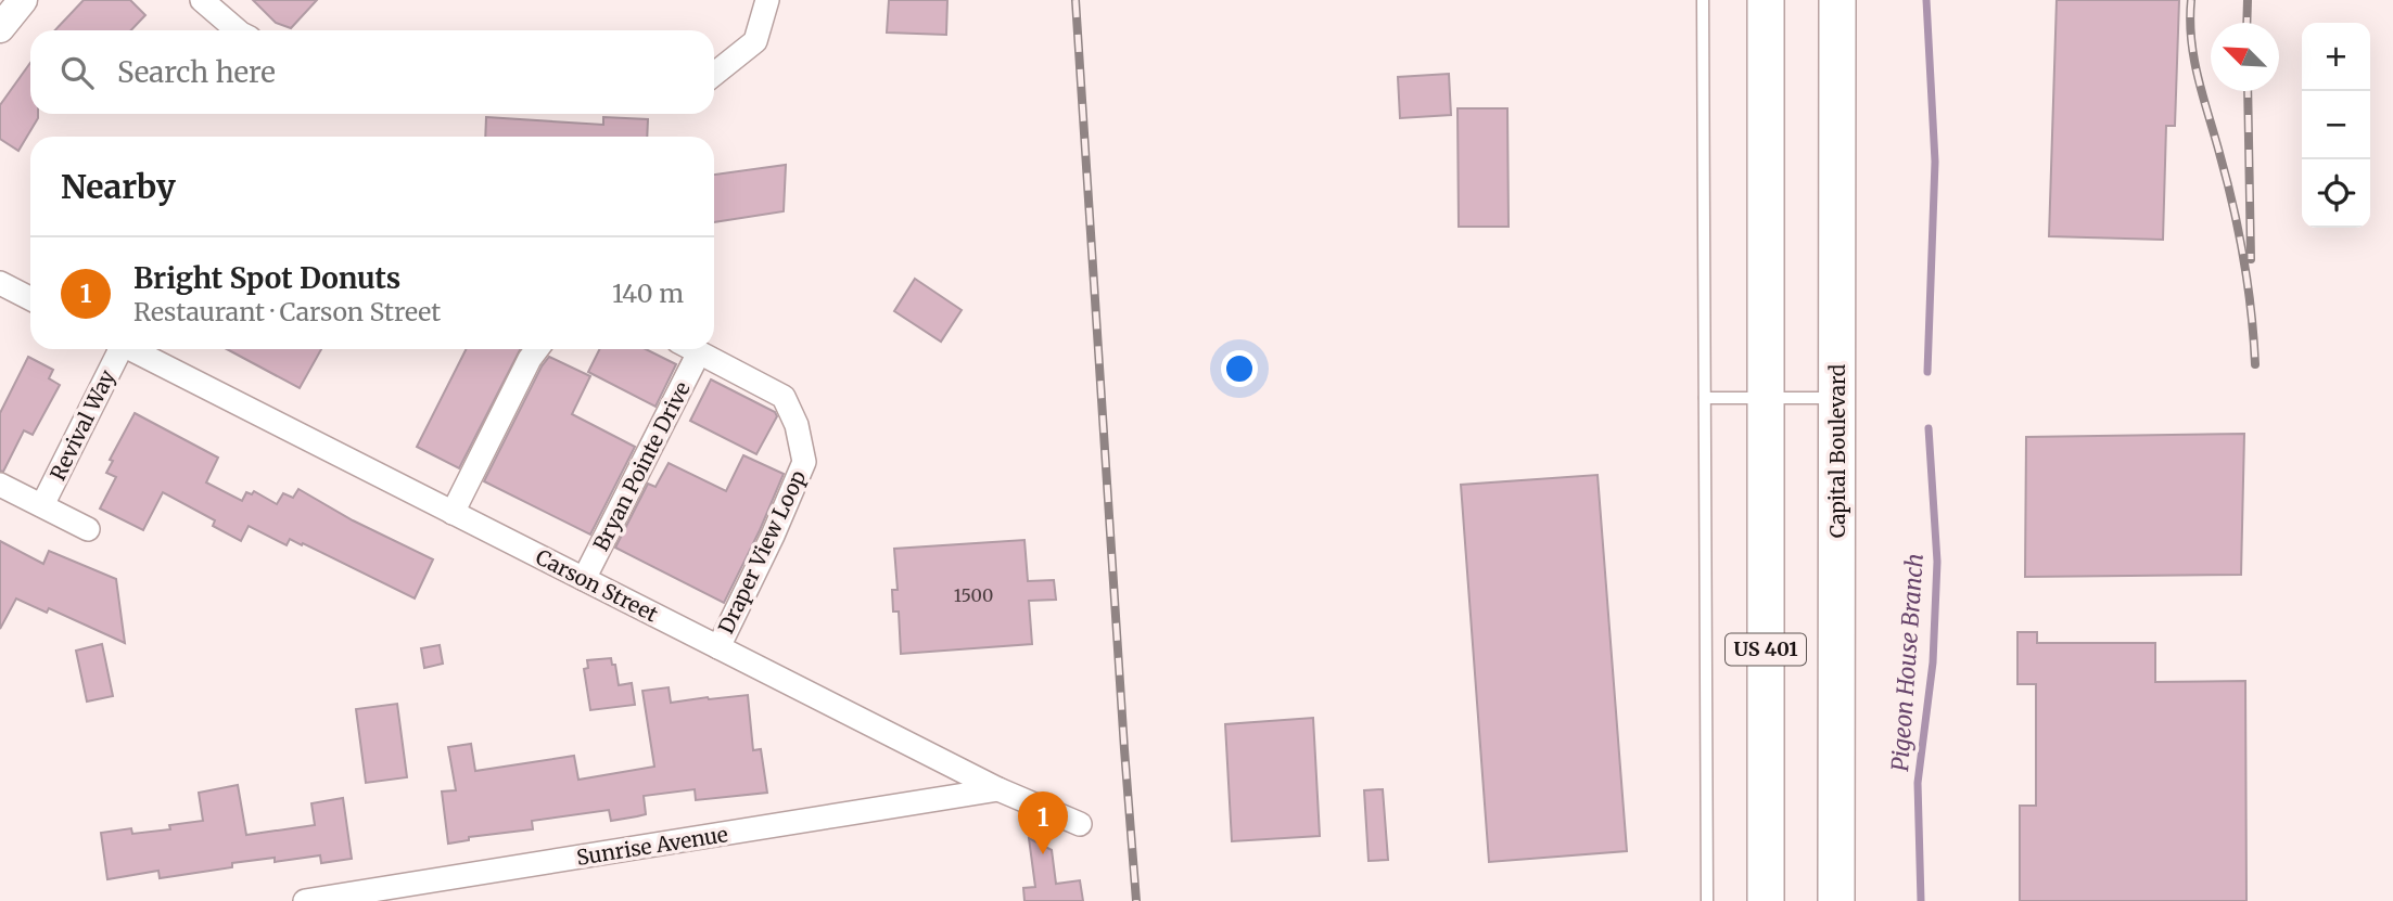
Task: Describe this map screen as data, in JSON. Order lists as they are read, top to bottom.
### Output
{
  "streets": {
    "main road": ["Capital Boulevard", "US 401"],
    "street": [
      "Revival Way",
      "Bryan Pointe Drive",
      "Draper View Loop",
      "Carson Street",
      "Sunrise Avenue"
    ]
  },
  "crossings": [
    ["Bryan Pointe Drive", "Draper View Loop"],
    ["Bryan Pointe Drive", "Carson Street"],
    ["Draper View Loop", "Carson Street"],
    ["Carson Street", "Sunrise Avenue"]
  ],
  "water": ["Pigeon House Branch"],
  "house_numbers": ["1500"],
  "north": "top left",
  "page": {
    "map_buttons": ["+", "−"],
    "search": "Search here",
    "heading": "Nearby",
    "list": [
      {
        "mark": "1",
        "name": "Bright Spot Donuts",
        "note": "Restaurant · Carson Street",
        "value": "140 m"
      }
    ],
    "pins": "1"
  }
}
